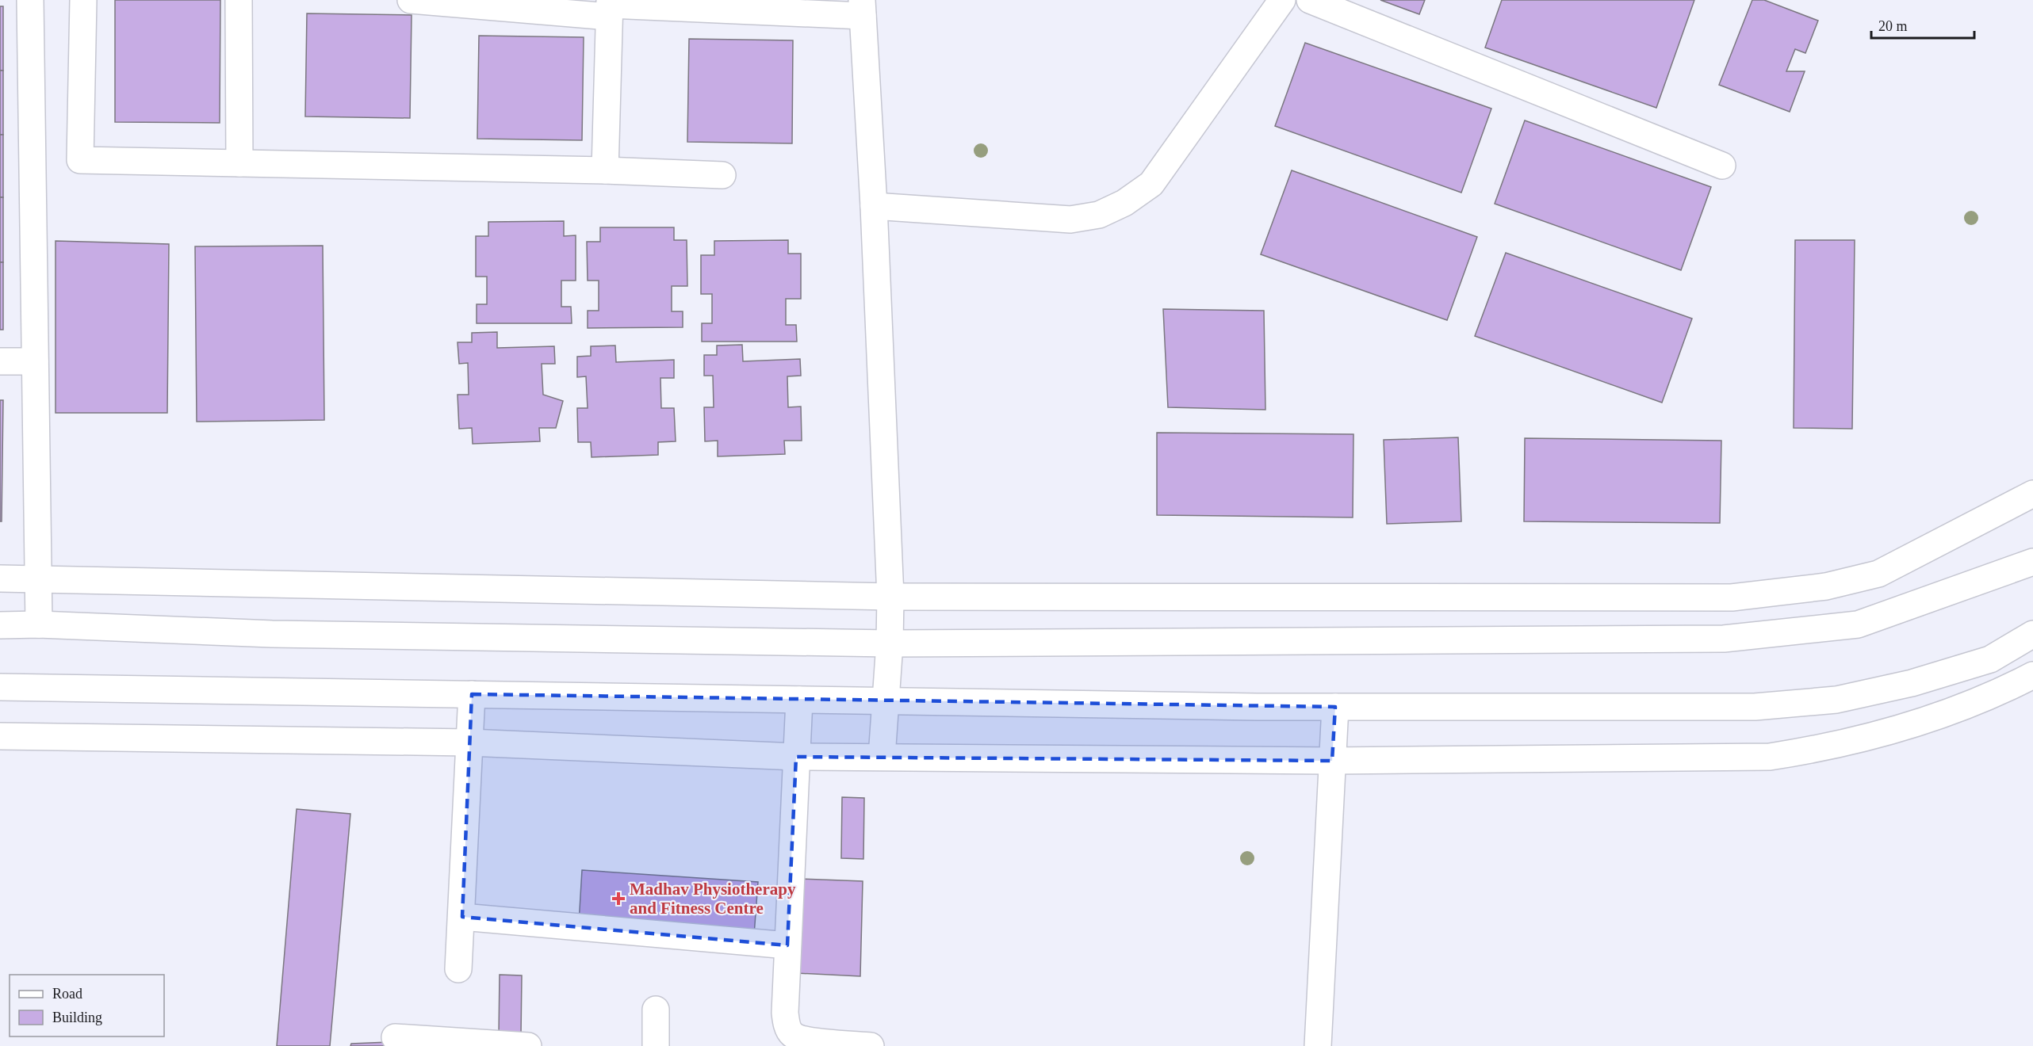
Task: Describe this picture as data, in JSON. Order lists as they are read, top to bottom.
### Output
{
  "places": {
    "health": ["Madhav Physiotherapy and Fitness Centre"]
  },
  "legend": ["Road", "Building"],
  "scale_bar": "20 m"
}
